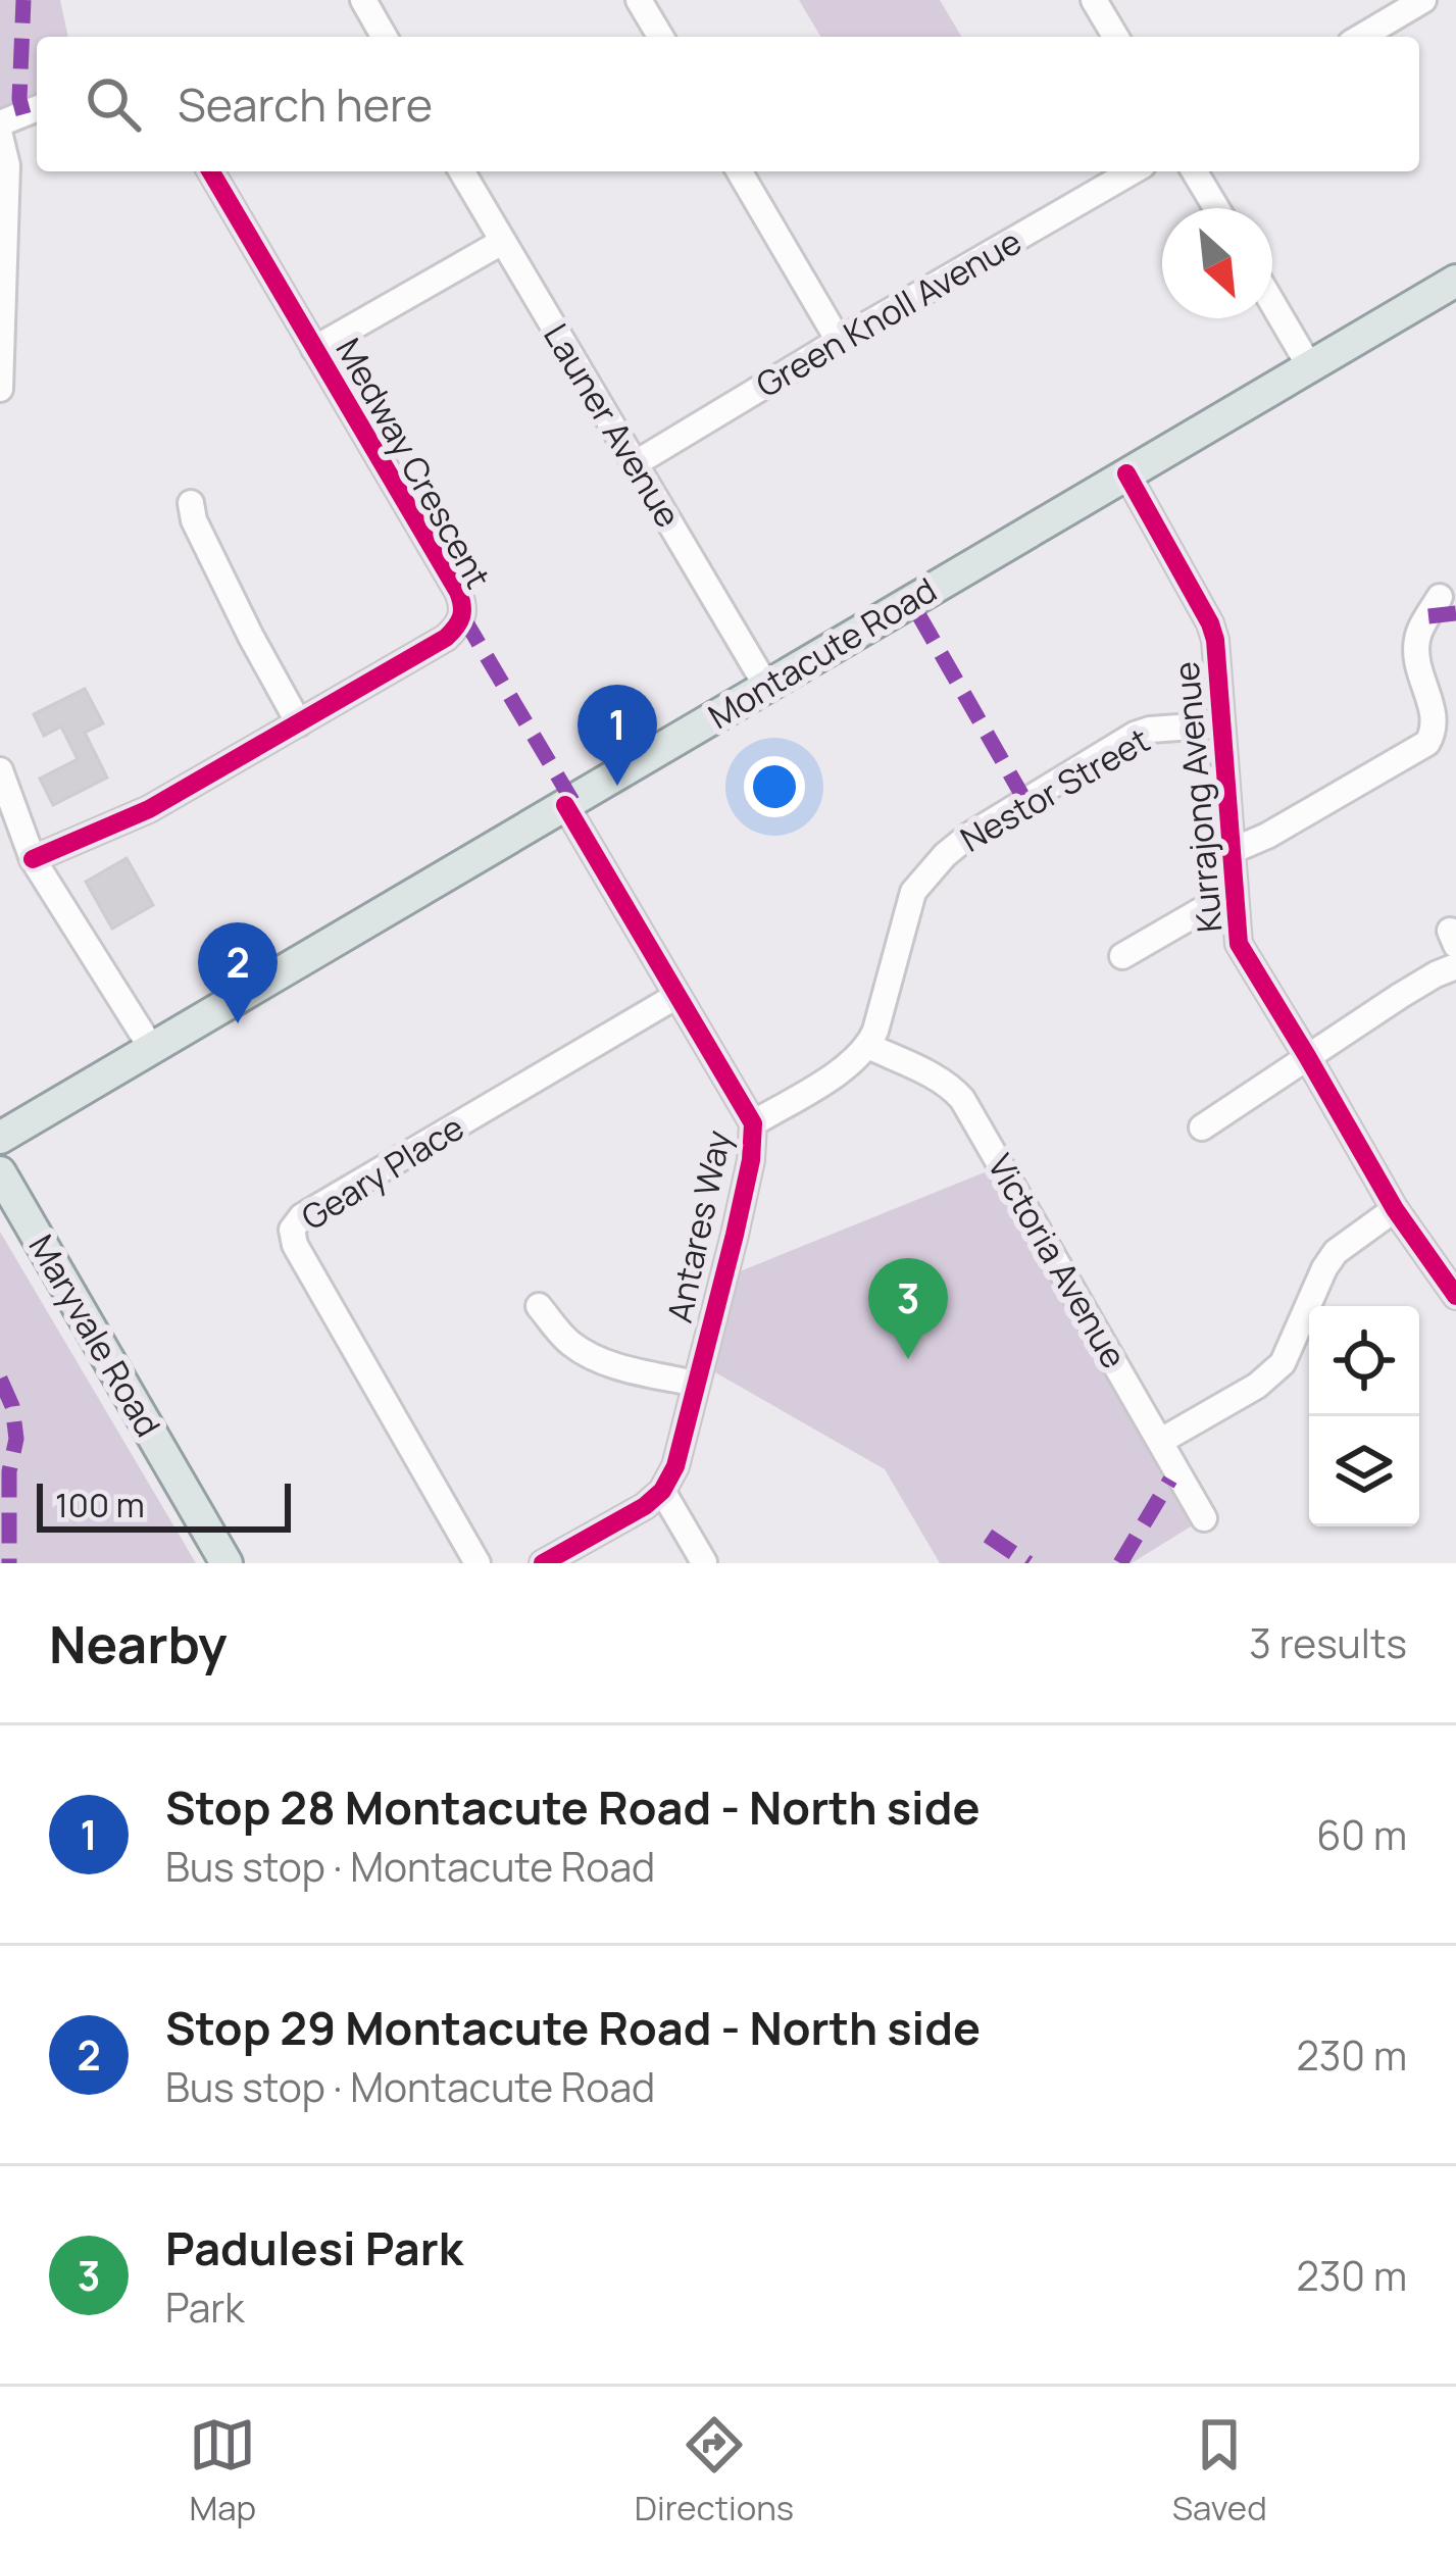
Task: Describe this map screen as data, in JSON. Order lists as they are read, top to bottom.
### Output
{
  "streets": {
    "main road": ["Montacute Road", "Maryvale Road"],
    "street": [
      "Green Knoll Avenue",
      "Launer Avenue",
      "Medway Crescent",
      "Nestor Street",
      "Kurrajong Avenue",
      "Geary Place",
      "Antares Way",
      "Victoria Avenue"
    ]
  },
  "crossings": [
    ["Green Knoll Avenue", "Launer Avenue"],
    ["Launer Avenue", "Montacute Road"],
    ["Montacute Road", "Kurrajong Avenue"],
    ["Montacute Road", "Antares Way"],
    ["Nestor Street", "Kurrajong Avenue"],
    ["Nestor Street", "Victoria Avenue"],
    ["Geary Place", "Antares Way"]
  ],
  "scale_bar": "100 m",
  "north": "bottom right",
  "page": {
    "search": "Search here",
    "pins": ["1", "2", "3"],
    "scale": "100 m",
    "heading": ["Nearby", "3 results"],
    "list": [
      {
        "mark": "1",
        "name": "Stop 28 Montacute Road - North side",
        "note": "Bus stop · Montacute Road",
        "value": "60 m"
      },
      {
        "mark": "2",
        "name": "Stop 29 Montacute Road - North side",
        "note": "Bus stop · Montacute Road",
        "value": "230 m"
      },
      {
        "mark": "3",
        "name": "Padulesi Park",
        "note": "Park",
        "value": "230 m"
      }
    ],
    "nav": ["Map", "Directions", "Saved"]
  }
}
